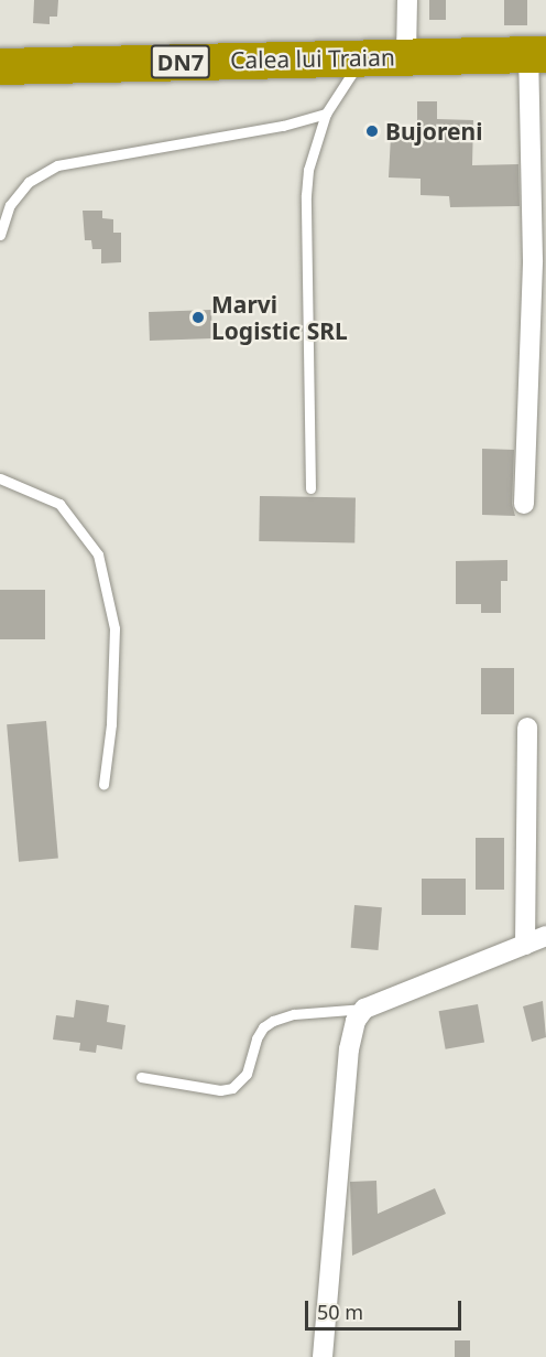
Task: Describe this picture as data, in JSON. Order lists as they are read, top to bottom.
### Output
{
  "streets": {
    "highway": ["Calea lui Traian", "DN7"]
  },
  "places": ["Bujoreni", "Marvi Logistic SRL"],
  "scale_bar": "50 m"
}
